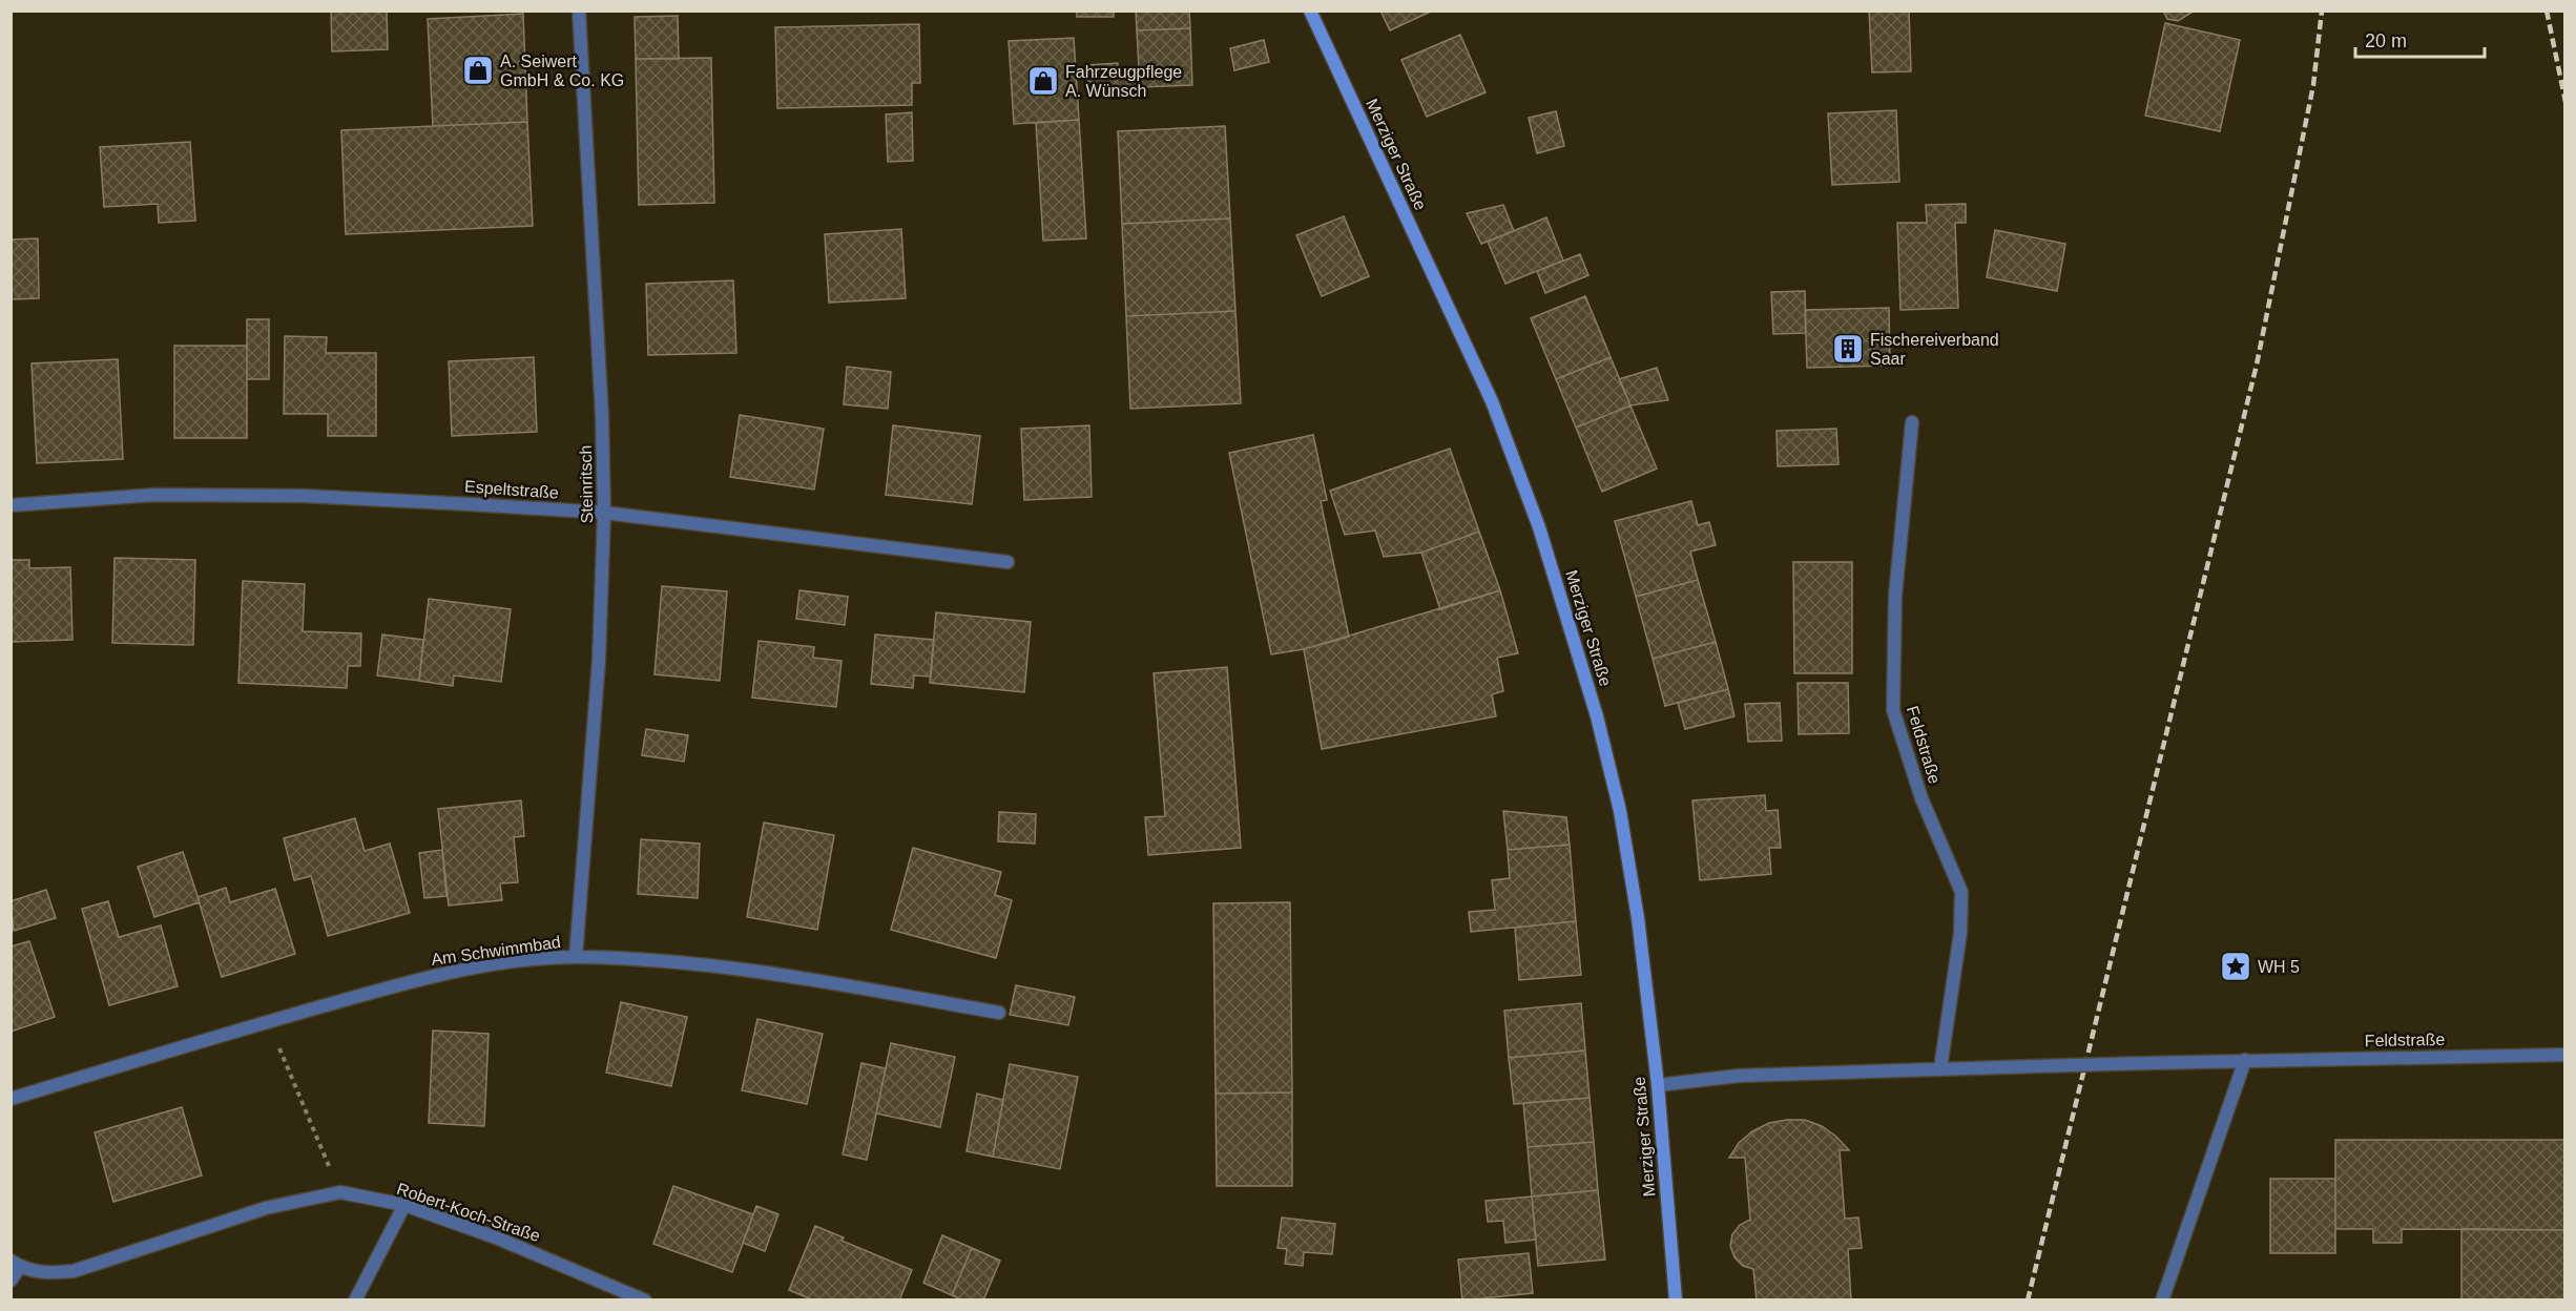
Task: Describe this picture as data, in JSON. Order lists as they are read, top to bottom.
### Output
{
  "streets": {
    "main road": ["Merziger Straße"],
    "street": [
      "Steinritsch",
      "Espeltstraße",
      "Feldstraße",
      "Am Schwimmbad",
      "Robert-Koch-Straße"
    ]
  },
  "crossings": [
    ["Merziger Straße", "Feldstraße"],
    ["Steinritsch", "Espeltstraße"],
    ["Steinritsch", "Am Schwimmbad"]
  ],
  "places": {
    "shop": ["A. Seiwert GmbH & Co. KG", "Fahrzeugpflege A. Wünsch"],
    "building": ["Fischereiverband Saar"],
    "place": ["WH 5"]
  },
  "scale_bar": "20 m"
}
